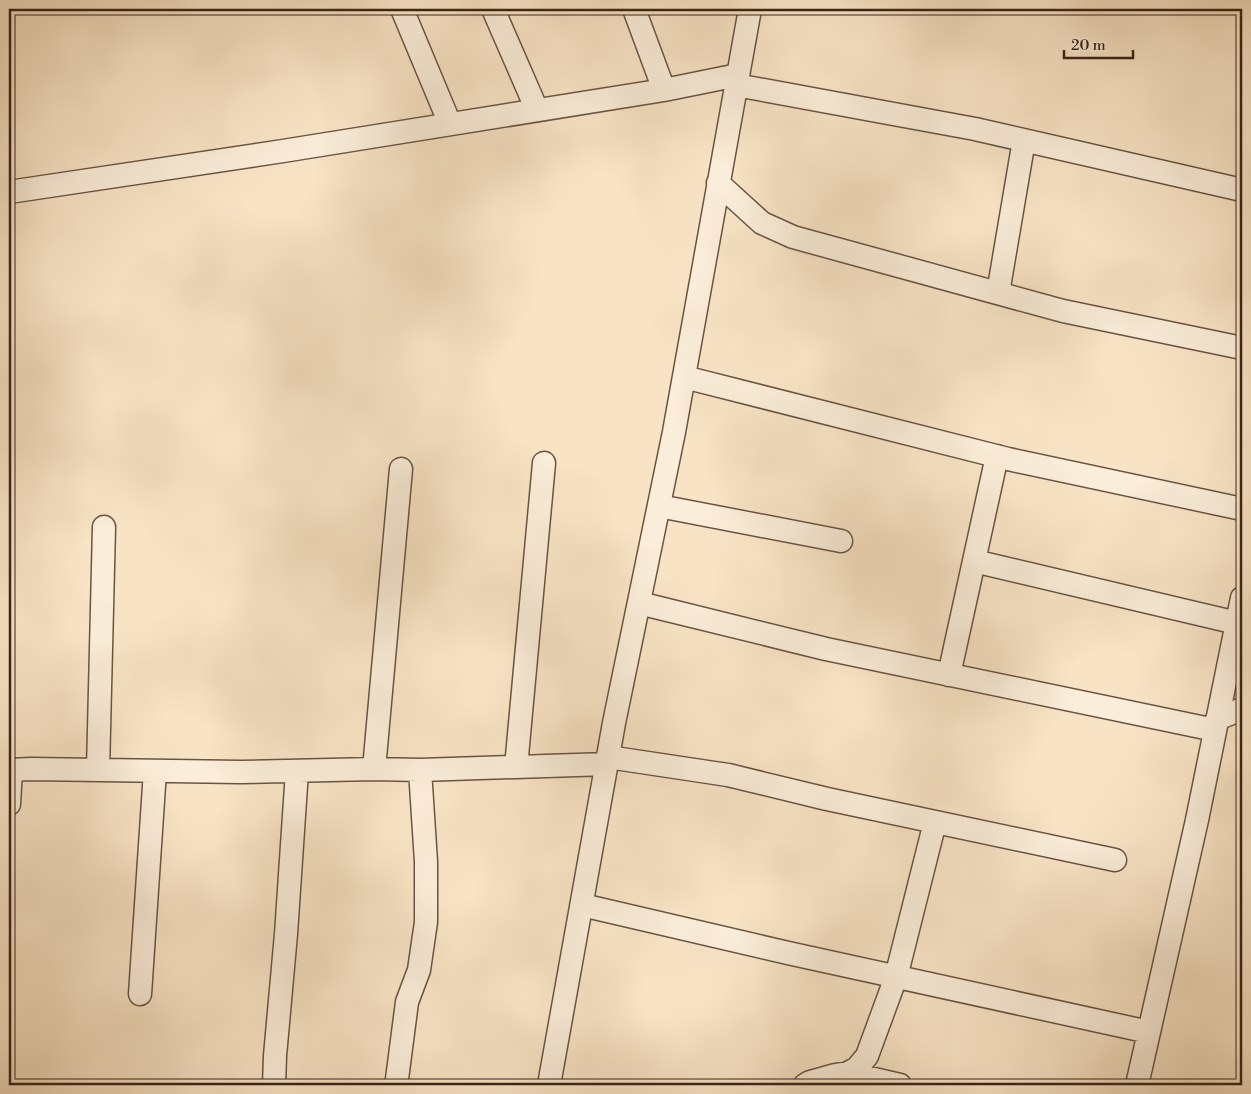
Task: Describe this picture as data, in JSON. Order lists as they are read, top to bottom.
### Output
{
  "scale_bar": "20 m"
}
